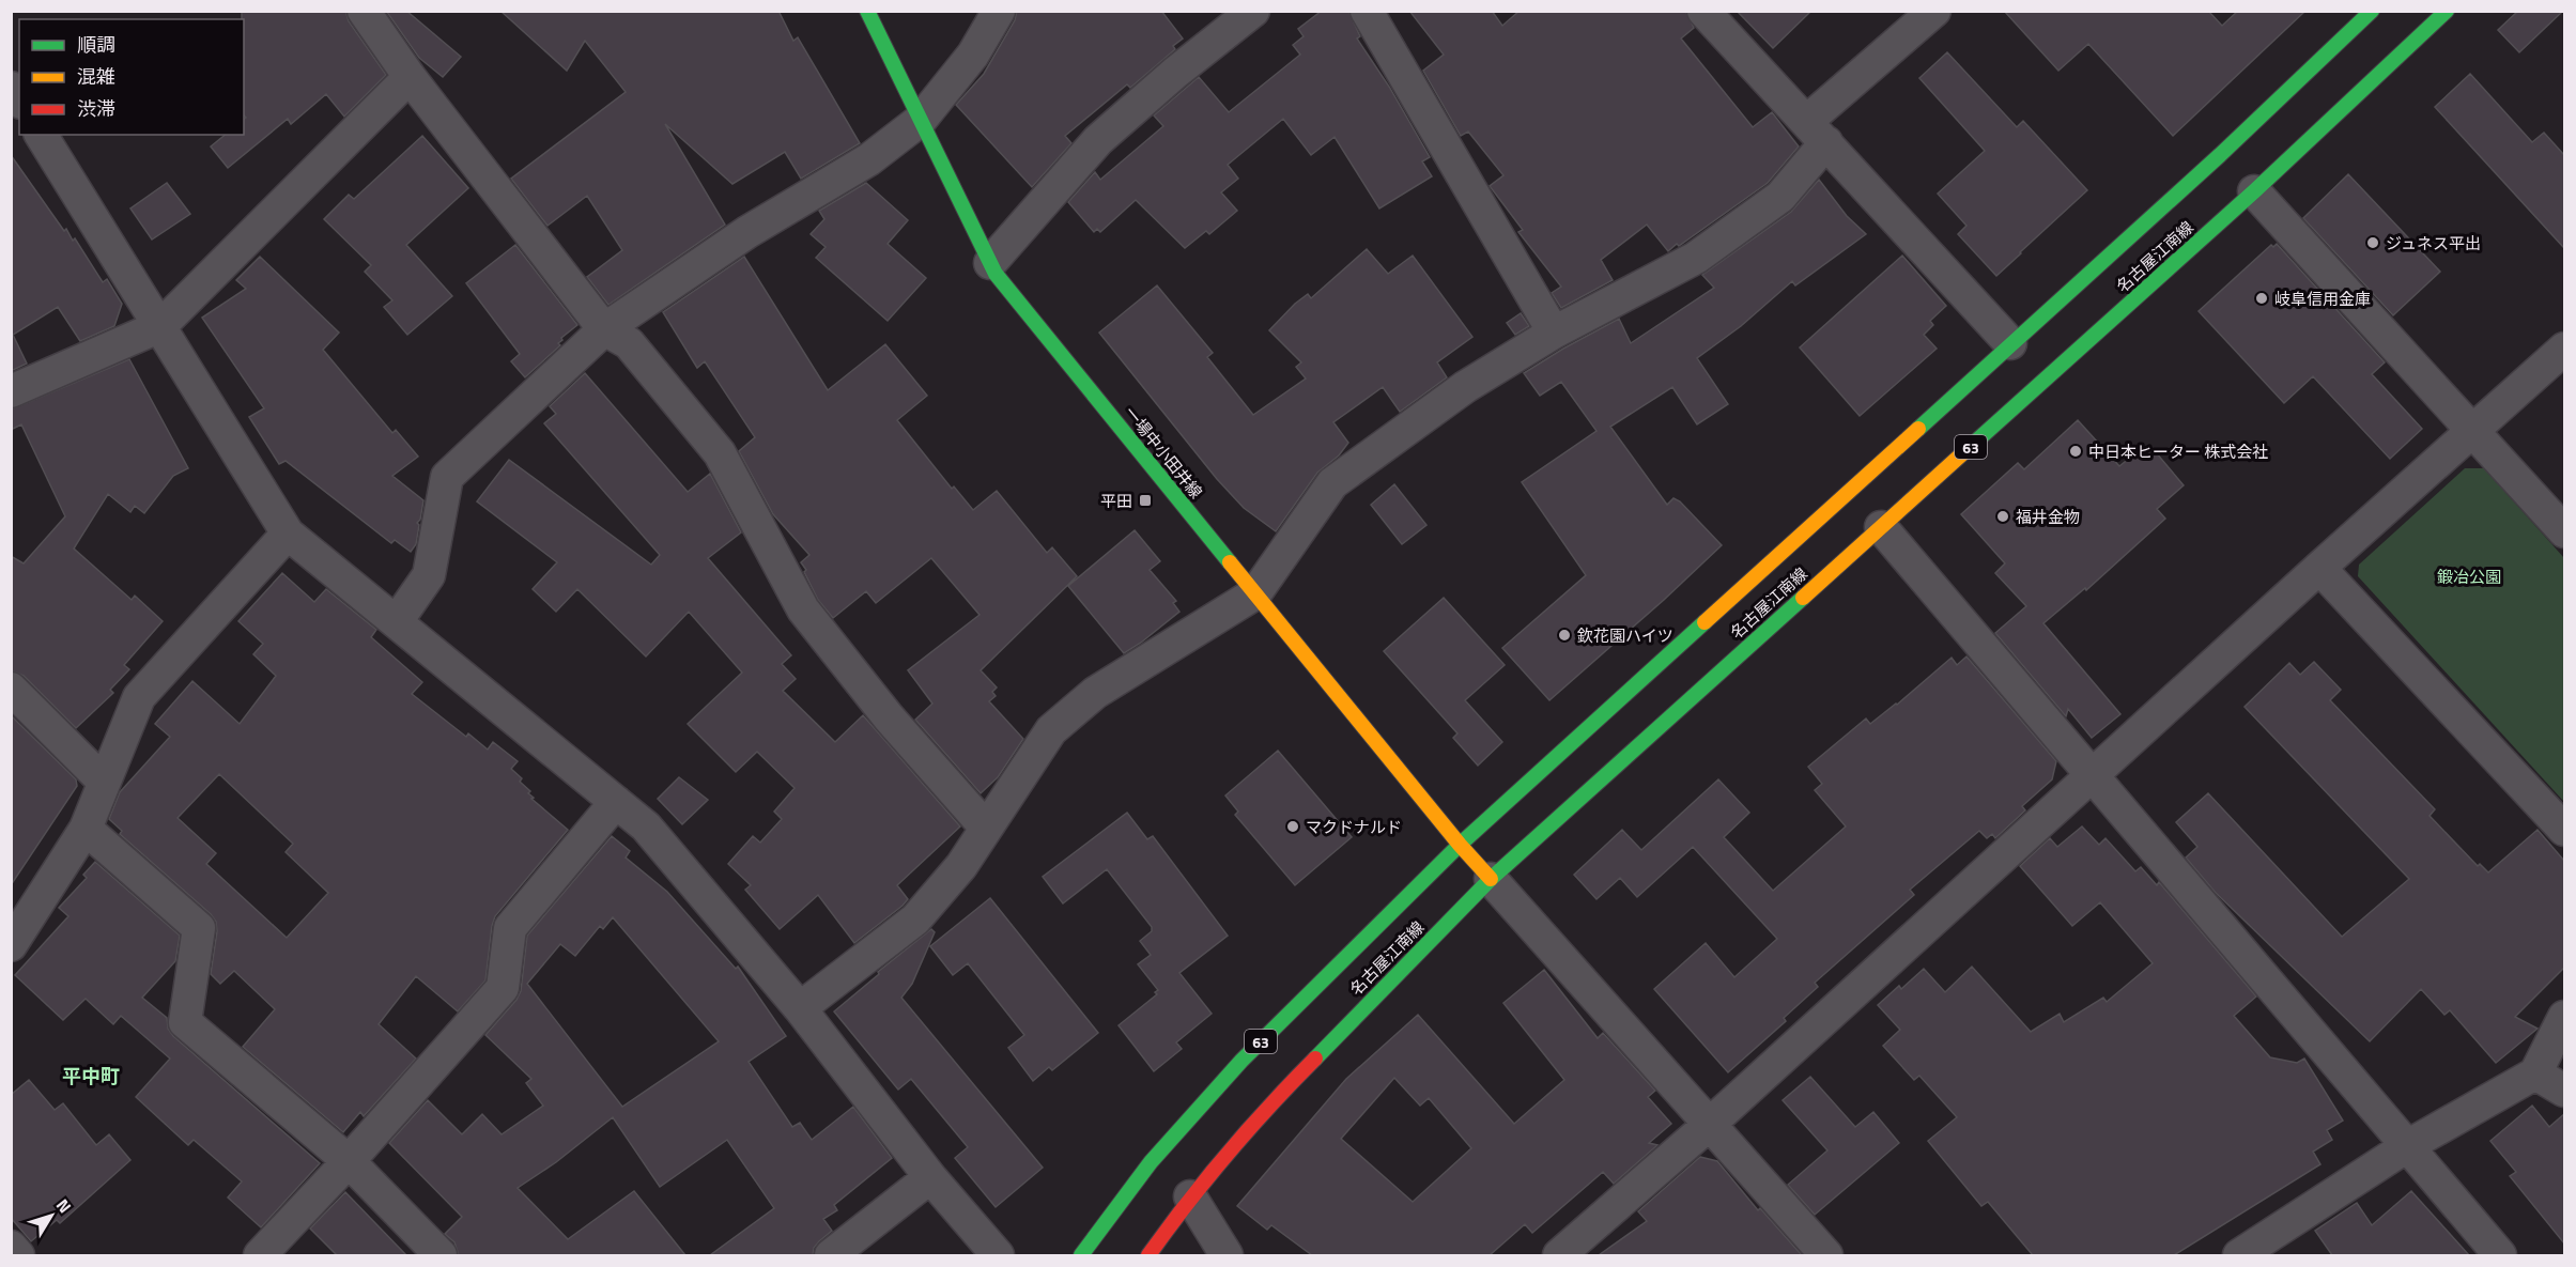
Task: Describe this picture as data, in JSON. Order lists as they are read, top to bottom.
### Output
{
  "streets": {
    "main road": ["名古屋江南線", "63", "一場中小田井線"]
  },
  "crossings": [
    ["名古屋江南線", "一場中小田井線"]
  ],
  "districts": ["平中町"],
  "parks": ["鍛冶公園"],
  "places": {
    "other": [
      "ジュネス平出",
      "岐阜信用金庫",
      "中日本ヒーター 株式会社",
      "福井金物",
      "欽花園ハイツ",
      "マクドナルド"
    ],
    "transit": ["平田"]
  },
  "legend": ["順調", "混雑", "渋滞"],
  "north": "top right"
}
